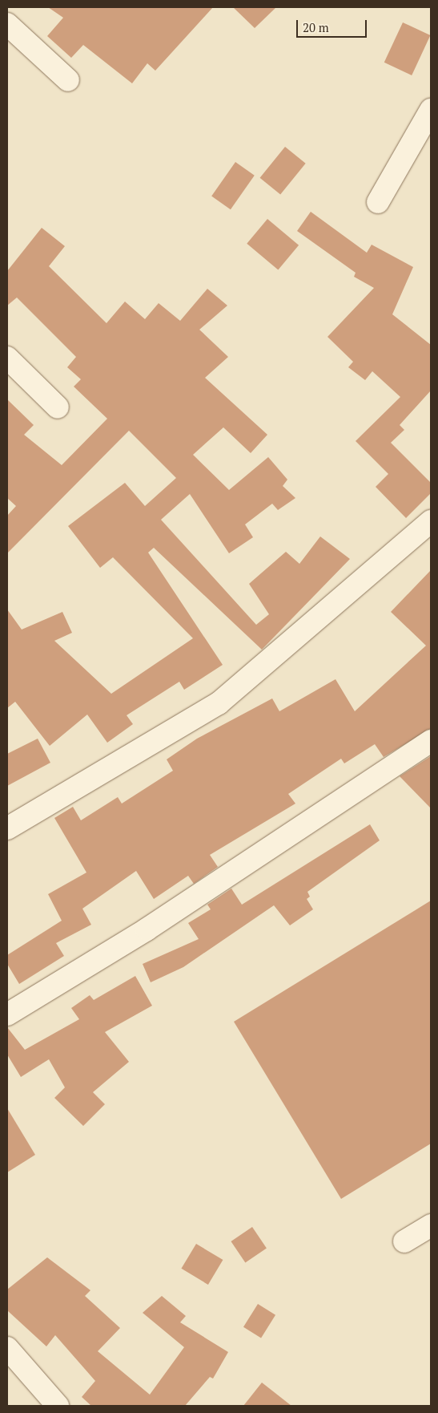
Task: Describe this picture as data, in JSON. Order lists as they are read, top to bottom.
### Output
{
  "scale_bar": "20 m"
}
